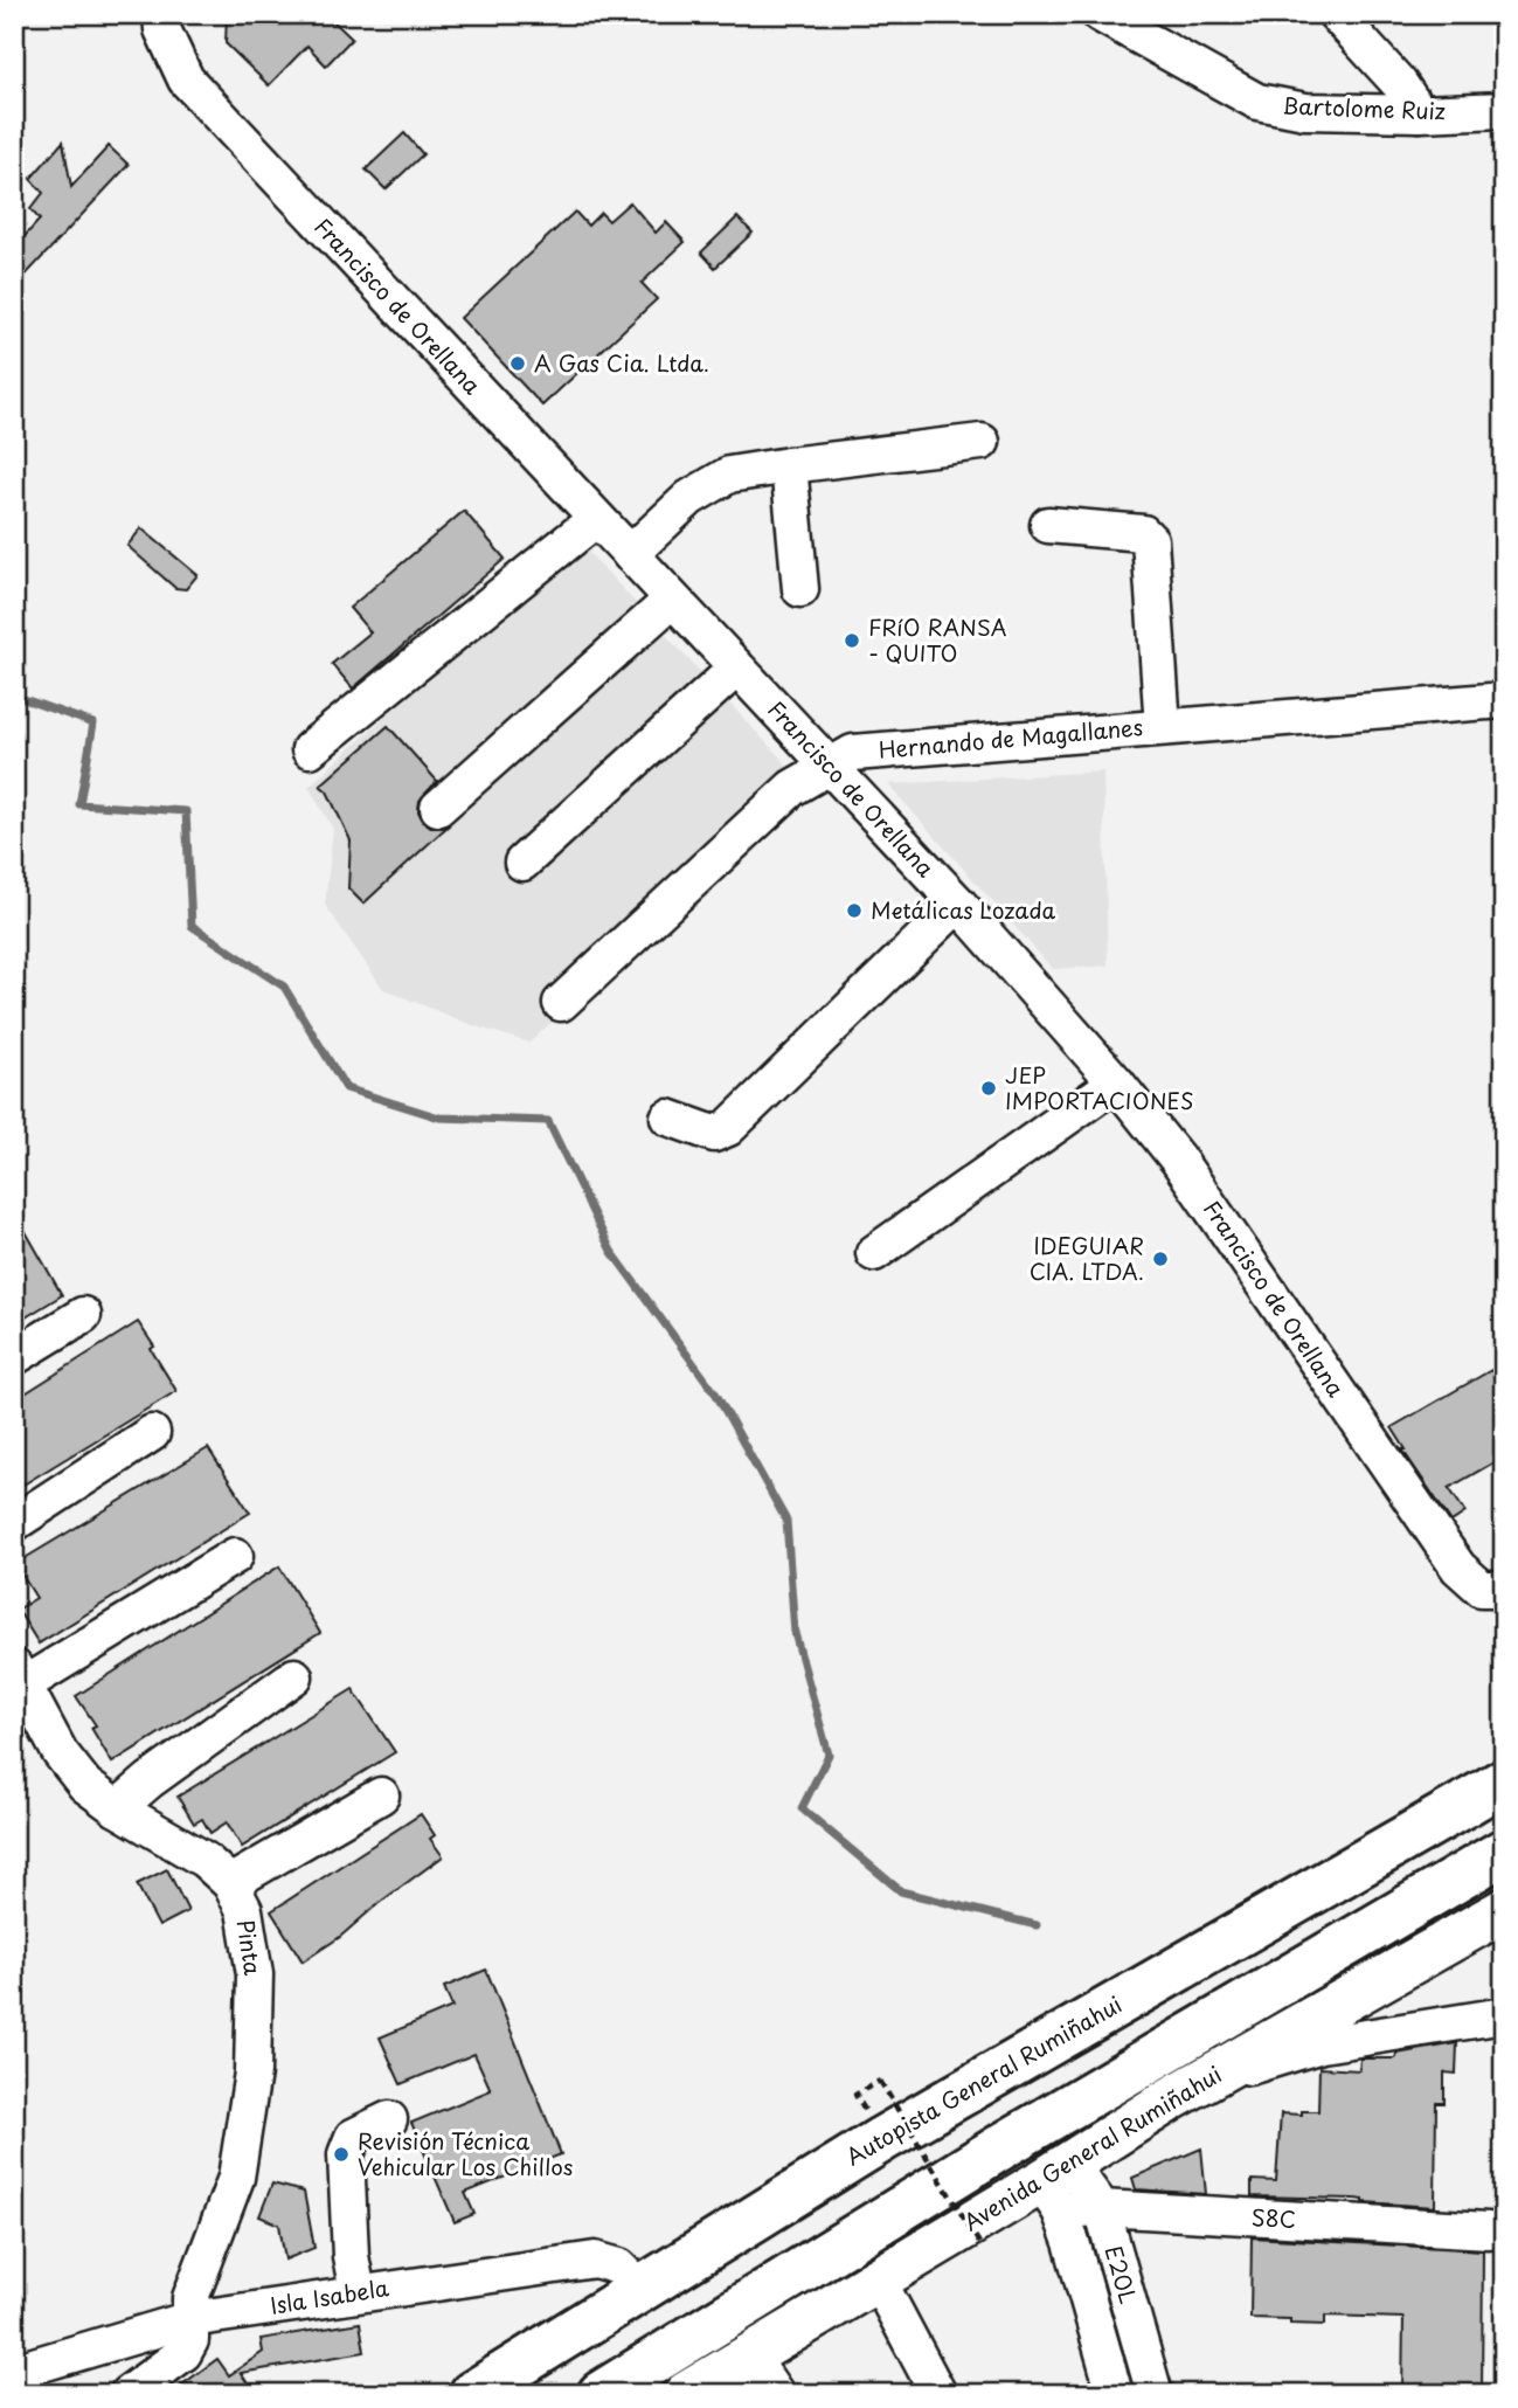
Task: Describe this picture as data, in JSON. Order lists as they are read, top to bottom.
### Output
{
  "streets": {
    "highway": ["Autopista General Rumiñahui"],
    "main road": ["Avenida General Rumiñahui"],
    "street": [
      "Bartolome Ruiz",
      "Francisco de Orellana",
      "Hernando de Magallanes",
      "Pinta",
      "S8C",
      "E20L",
      "Isla Isabela"
    ]
  },
  "crossings": [
    ["Francisco de Orellana", "Hernando de Magallanes"],
    ["Pinta", "Isla Isabela"],
    ["Autopista General Rumiñahui", "Isla Isabela"],
    ["Avenida General Rumiñahui", "E20L"],
    ["S8C", "E20L"]
  ],
  "places": [
    "A Gas Cia. Ltda.",
    "FRíO RANSA - QUITO",
    "Metálicas Lozada",
    "JEP IMPORTACIONES",
    "IDEGUIAR CIA. LTDA.",
    "Revisión Técnica Vehicular Los Chillos"
  ]
}
